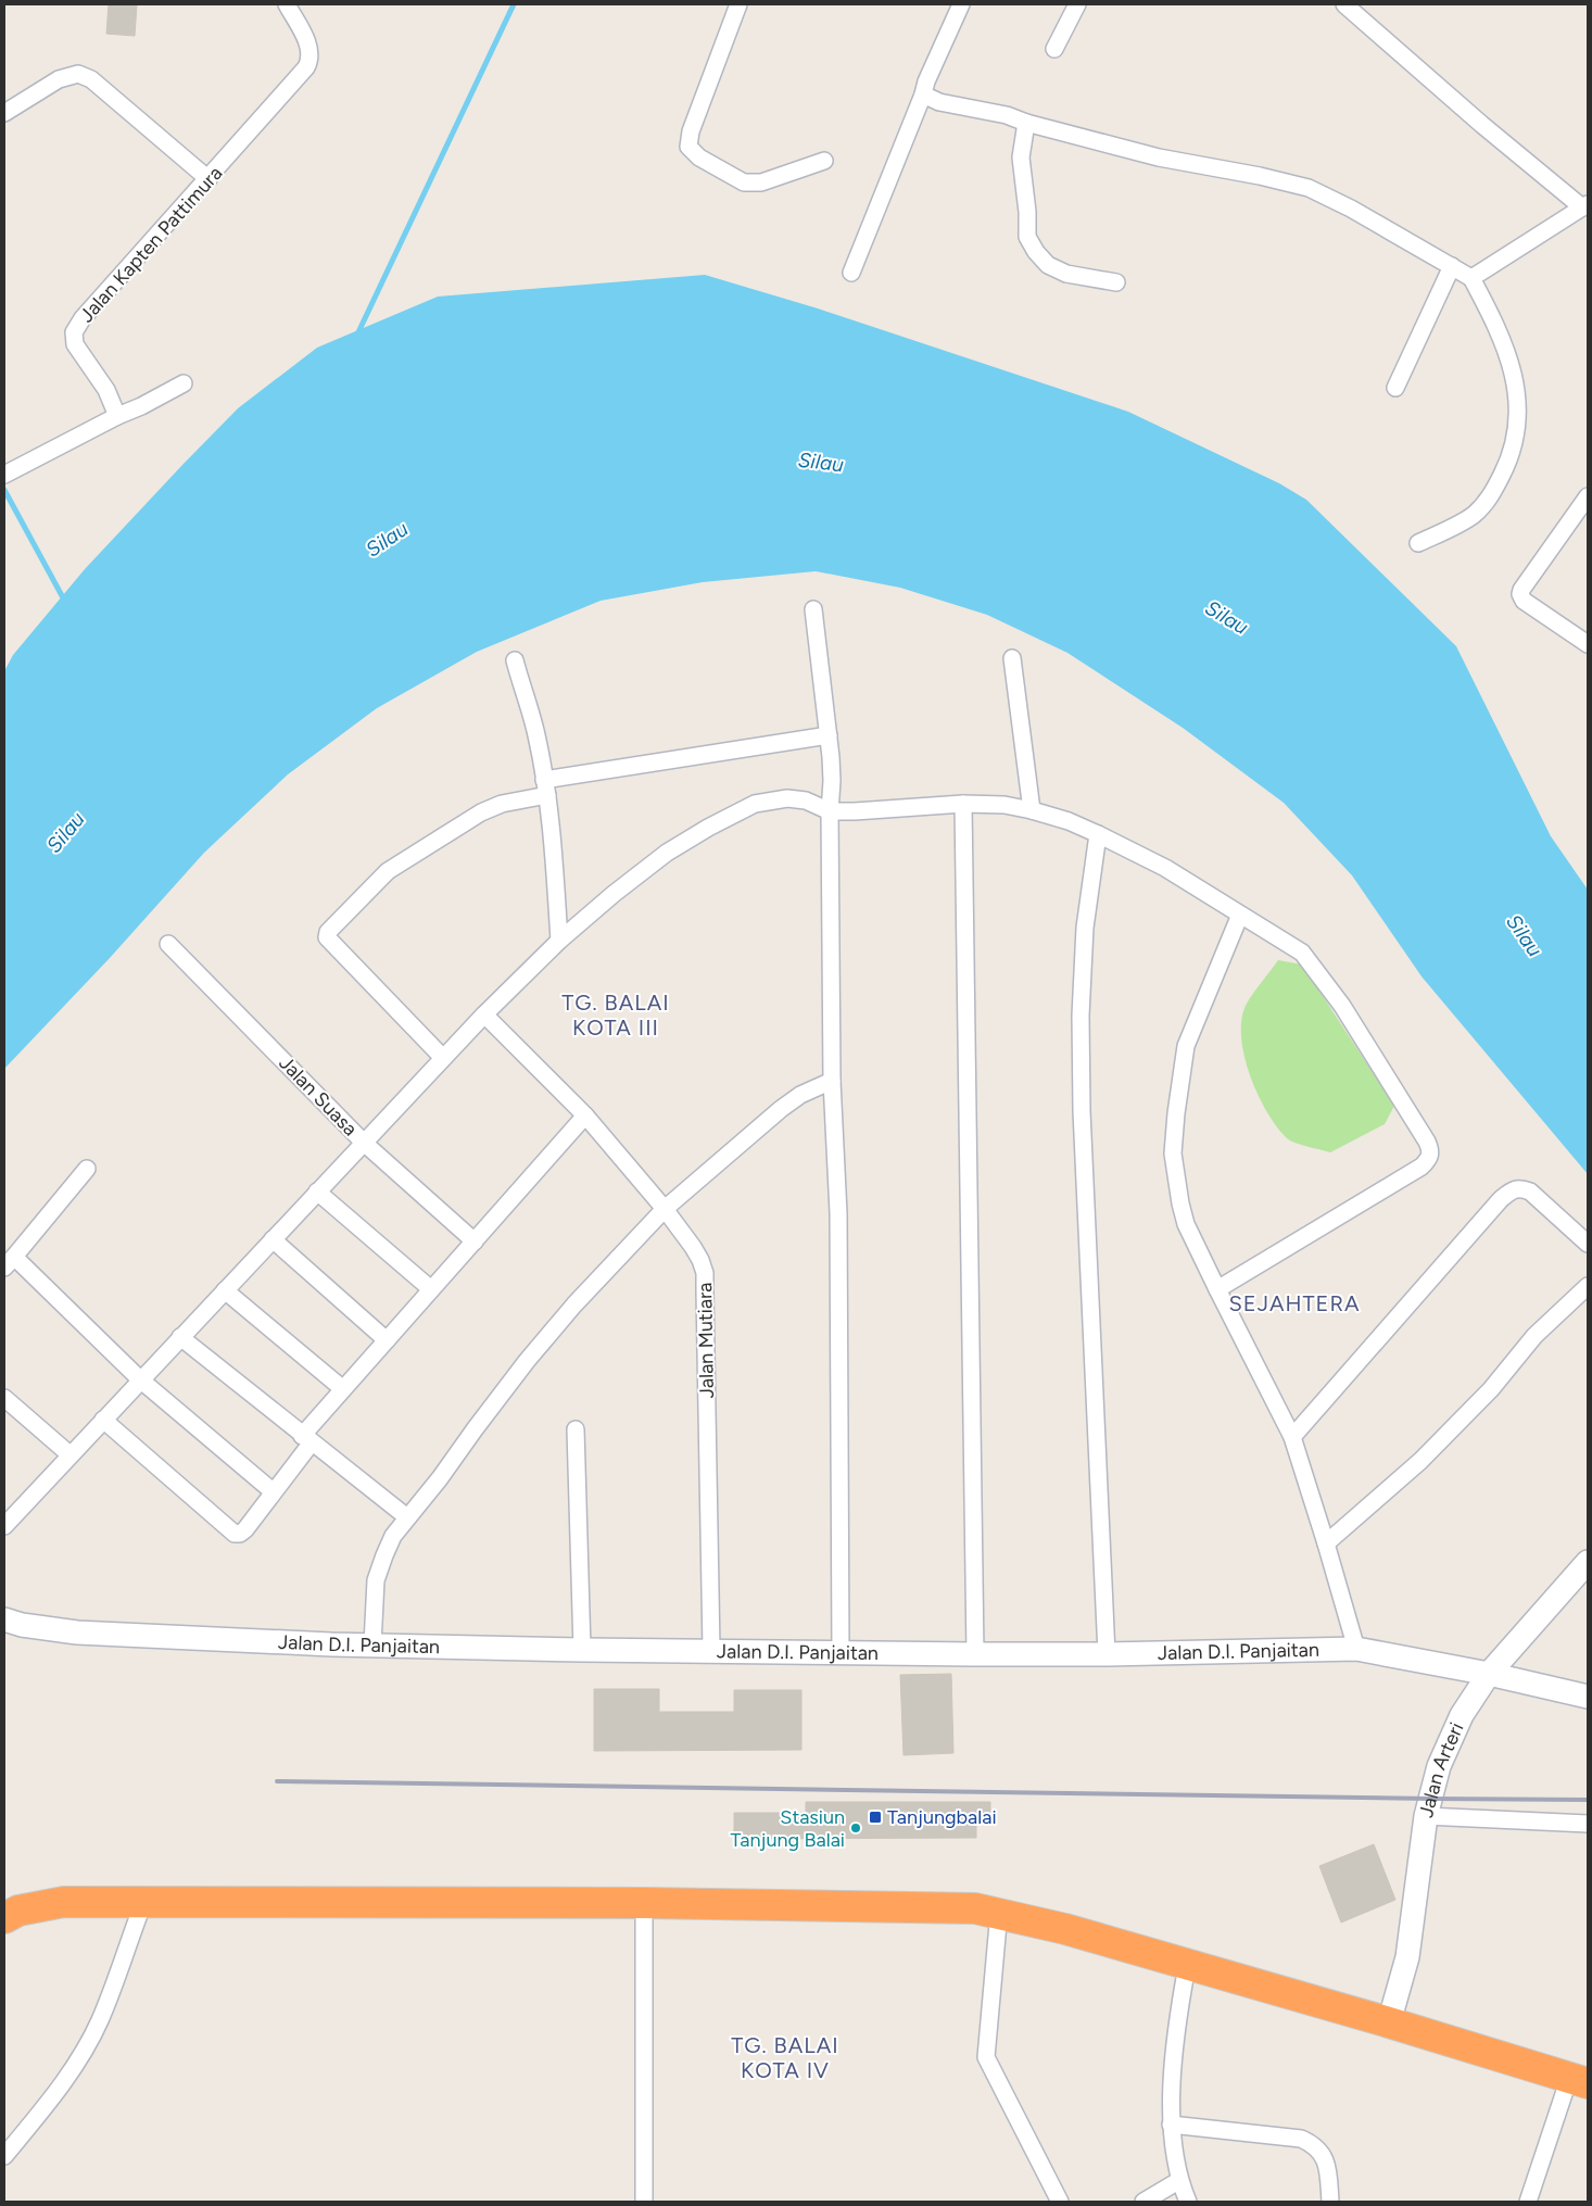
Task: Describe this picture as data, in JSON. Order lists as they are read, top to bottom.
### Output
{
  "streets": {
    "main road": ["Jalan D.I. Panjaitan", "Jalan Arteri"],
    "street": ["Jalan Kapten Pattimura", "Jalan Suasa", "Jalan Mutiara"]
  },
  "crossings": [
    ["Jalan Mutiara", "Jalan D.I. Panjaitan"],
    ["Jalan D.I. Panjaitan", "Jalan Arteri"]
  ],
  "districts": ["TG. BALAI KOTA III", "SEJAHTERA", "TG. BALAI KOTA IV"],
  "water": ["Silau"],
  "places": {
    "transit": ["Tanjungbalai"],
    "other": ["Stasiun Tanjung Balai"]
  }
}
